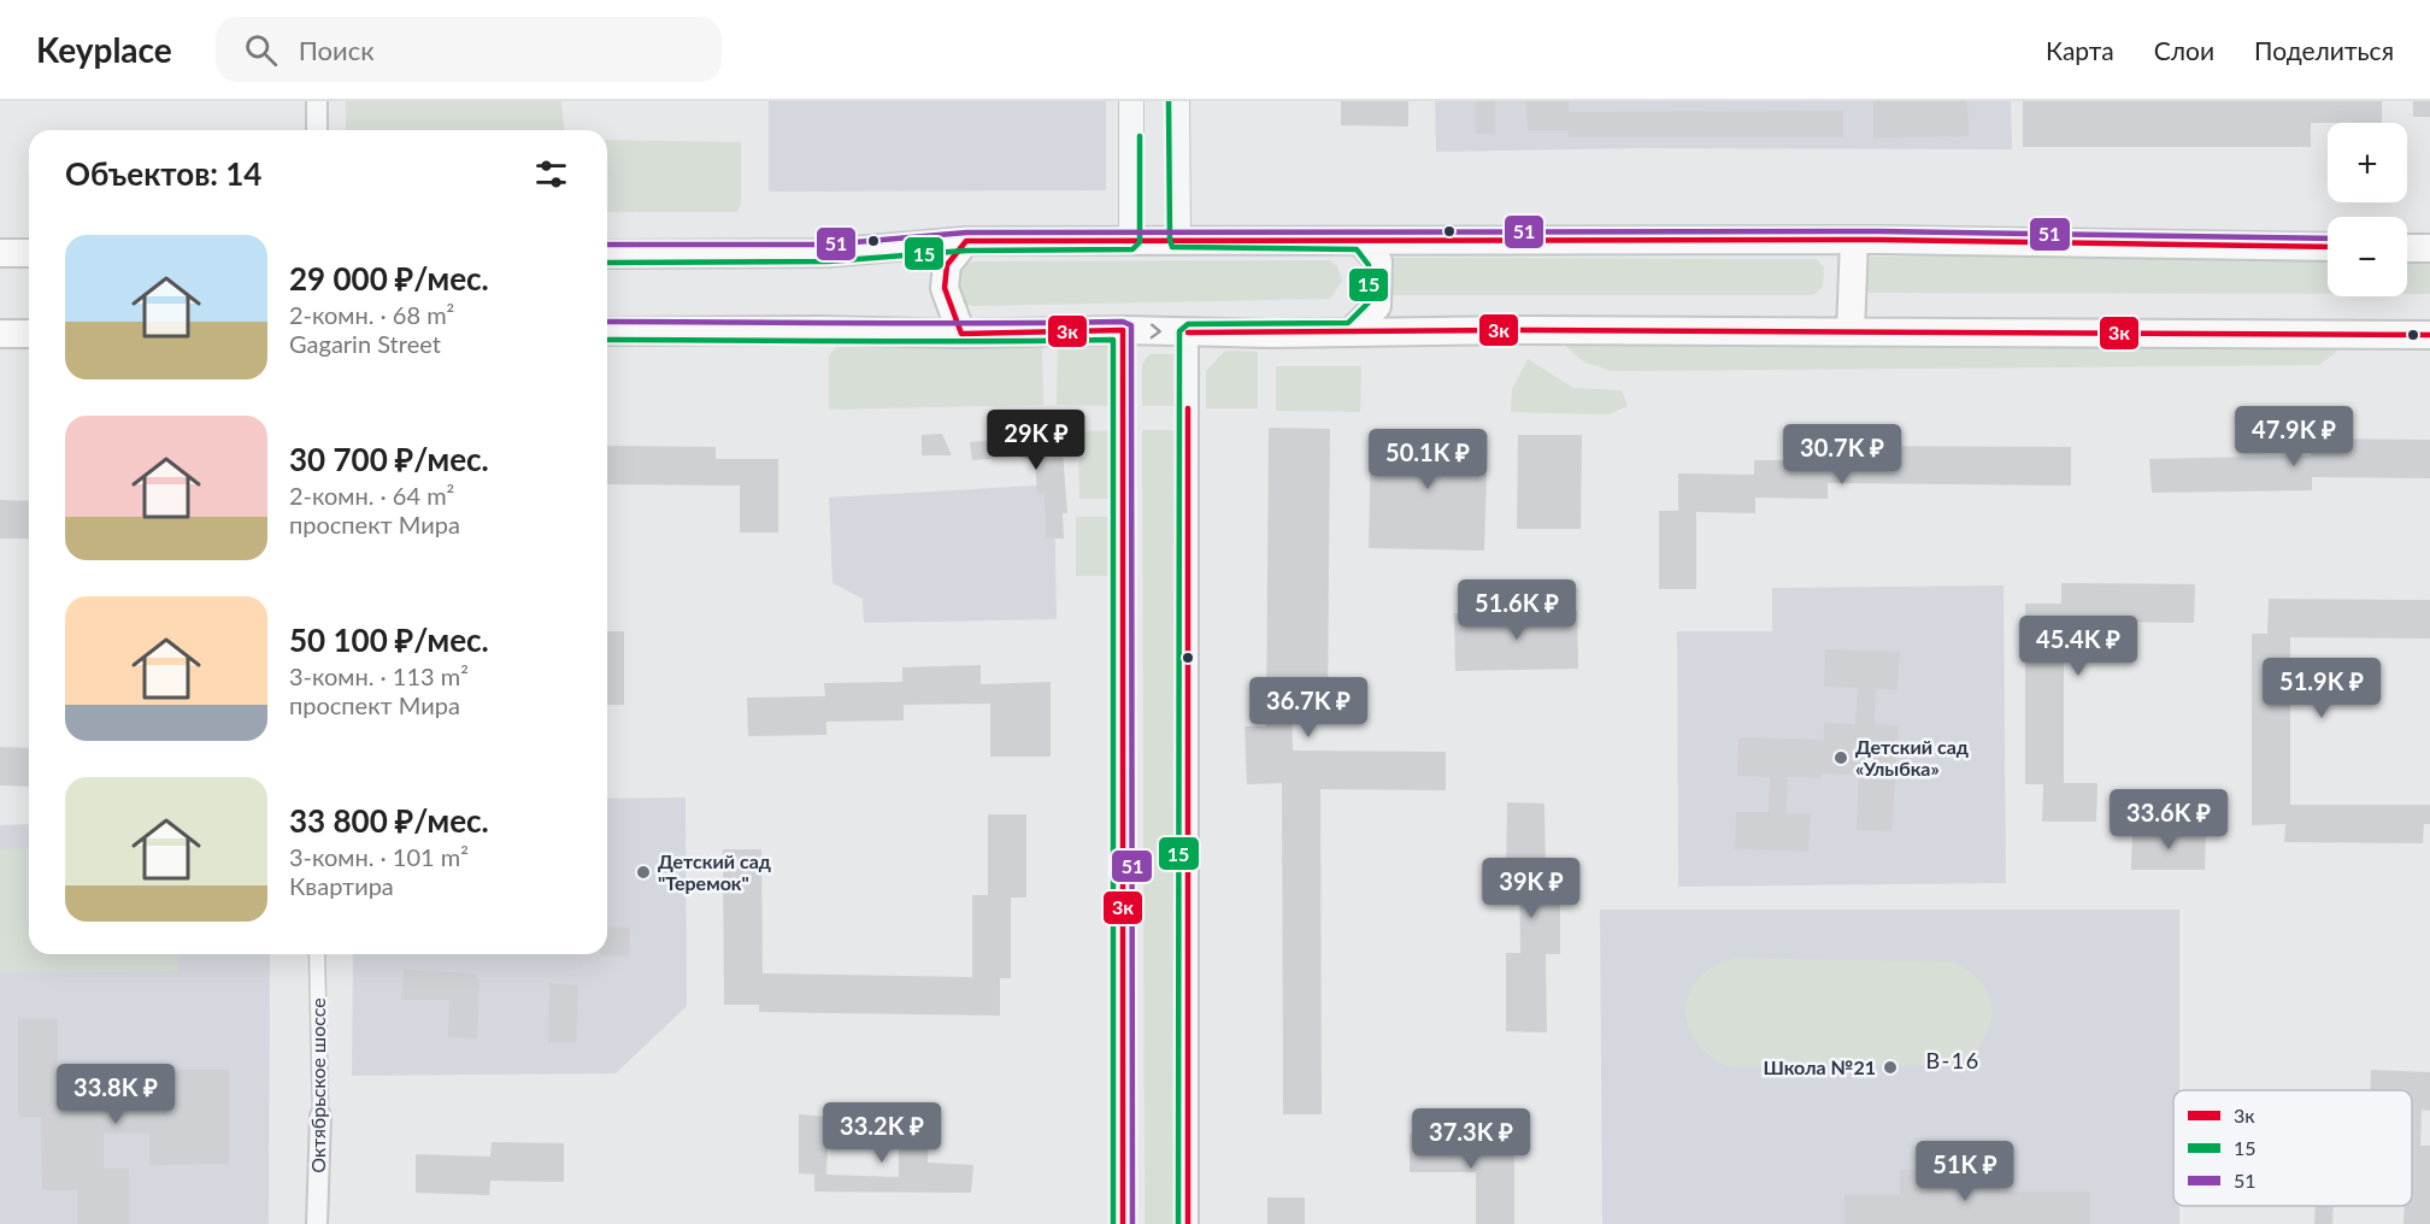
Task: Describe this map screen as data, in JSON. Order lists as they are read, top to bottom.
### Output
{
  "streets": {
    "street": ["Октябрьское шоссе"]
  },
  "districts": ["В-16"],
  "places": ["Детский сад «Улыбка»", "Детский сад \"Теремок\"", "Школа №21"],
  "lines": ["transit line 15", "transit line 51", "transit line 3к"],
  "legend": ["3к", "15", "51"],
  "page": {
    "header": "Keyplace",
    "search": "Поиск",
    "nav": ["Карта", "Слои", "Поделиться"],
    "map_buttons": ["+", "−"],
    "heading": "Объектов: 14",
    "list": [
      {
        "name": "29 000 ₽/мес.",
        "note": "2-комн. · 68 m² · Gagarin Street"
      },
      {
        "name": "30 700 ₽/мес.",
        "note": "2-комн. · 64 m² · проспект Мира"
      },
      {
        "name": "50 100 ₽/мес.",
        "note": "3-комн. · 113 m² · проспект Мира"
      },
      {
        "name": "33 800 ₽/мес.",
        "note": "3-комн. · 101 m² · Квартира"
      }
    ],
    "price": [
      "47.9K ₽",
      "29K ₽",
      "30.7K ₽",
      "50.1K ₽",
      "51.6K ₽",
      "45.4K ₽",
      "51.9K ₽",
      "36.7K ₽",
      "33.6K ₽",
      "39K ₽",
      "33.8K ₽",
      "33.2K ₽",
      "37.3K ₽",
      "51K ₽"
    ]
  }
}
